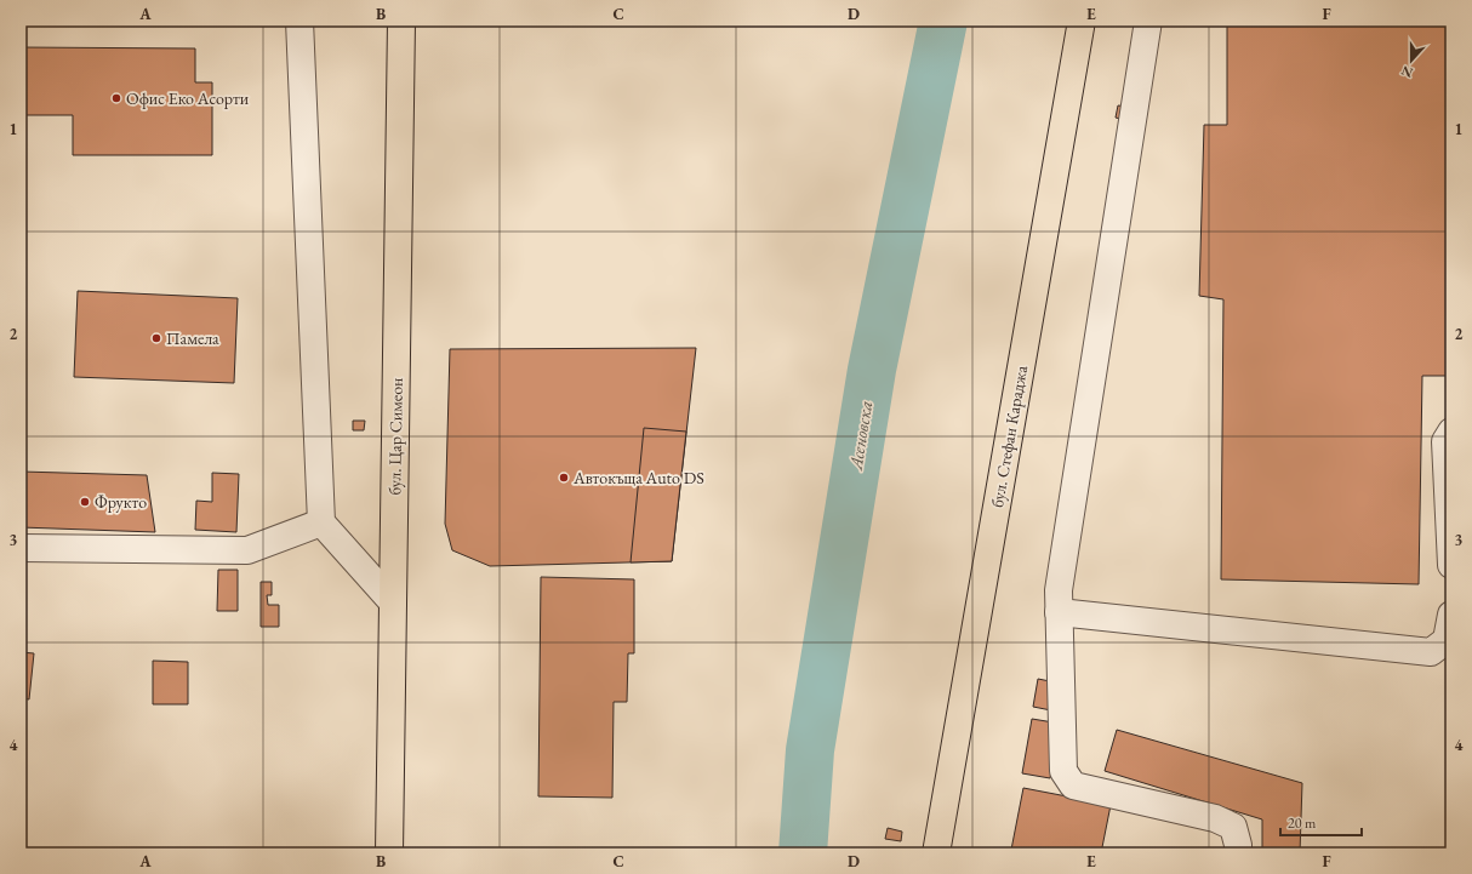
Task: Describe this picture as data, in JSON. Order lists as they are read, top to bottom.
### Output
{
  "streets": {
    "main road": ["бул. Цар Симеон", "бул. Стефан Караджа"]
  },
  "water": ["Асеновска"],
  "places": [
    "Офис Еко Асорти",
    "Памела",
    "Автокъща Auto DS",
    "Фрукто"
  ],
  "scale_bar": "20 m",
  "north": "bottom",
  "grid": {
    "columns": [
      "A",
      "B",
      "C",
      "D",
      "E",
      "F"
    ],
    "rows": [
      "1",
      "2",
      "3",
      "4"
    ]
  }
}
